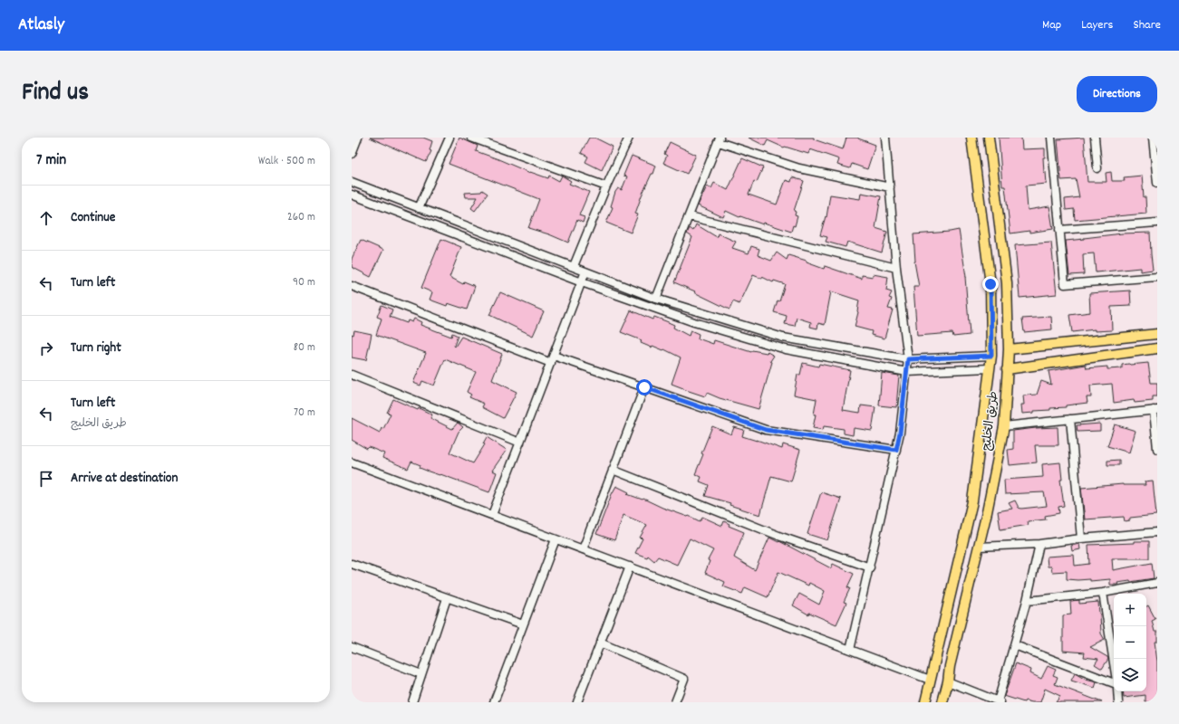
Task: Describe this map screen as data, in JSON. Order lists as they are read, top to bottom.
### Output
{
  "streets": {
    "main road": ["طريق الخليج"]
  },
  "page": {
    "header": "Atlasly",
    "nav": ["Map", "Layers", "Share"],
    "title": "Find us",
    "buttons": "Directions",
    "heading": ["7 min", "Walk · 500 m"],
    "list": [
      ["Continue", "260 m"],
      ["Turn left", "90 m"],
      ["Turn right", "80 m"],
      ["Turn left", "طريق الخليج", "70 m"],
      "Arrive at destination"
    ],
    "map_buttons": ["+", "−"]
  }
}
